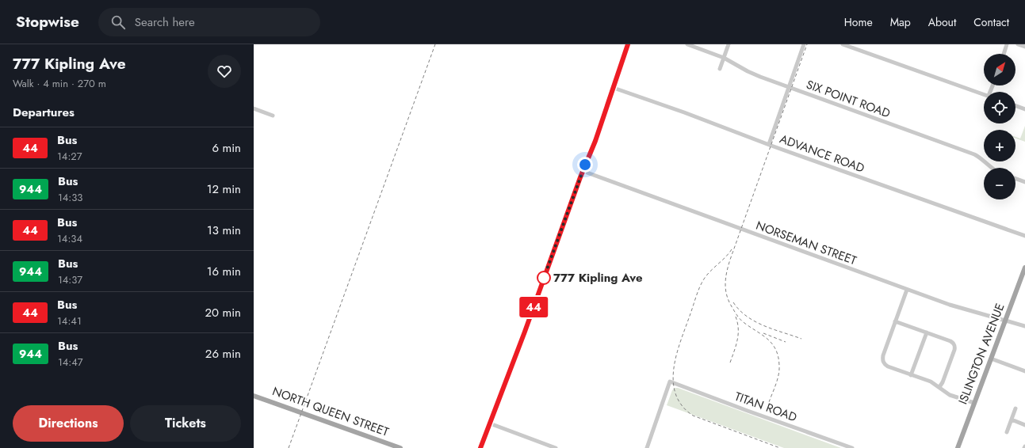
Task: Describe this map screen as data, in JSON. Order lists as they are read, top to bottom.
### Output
{
  "streets": {
    "main road": ["ISLINGTON AVENUE", "NORTH QUEEN STREET"],
    "street": [
      "SIX POINT ROAD",
      "ADVANCE ROAD",
      "NORSEMAN STREET",
      "TITAN ROAD"
    ]
  },
  "crossings": [
    ["NORSEMAN STREET", "ISLINGTON AVENUE"]
  ],
  "places": ["777 Kipling Ave"],
  "lines": ["bus line 44"],
  "north": "top right",
  "page": {
    "header": "Stopwise",
    "search": "Search here",
    "nav": [
      "Home",
      "Map",
      "About",
      "Contact"
    ],
    "heading": [
      ["777 Kipling Ave", "Walk · 4 min · 270 m"],
      "Departures"
    ],
    "on_map": "44",
    "map_buttons": ["+", "−"],
    "list": [
      {
        "mark": "44",
        "name": "Bus",
        "note": "14:27",
        "value": "6 min"
      },
      {
        "mark": "944",
        "name": "Bus",
        "note": "14:33",
        "value": "12 min"
      },
      {
        "mark": "44",
        "name": "Bus",
        "note": "14:34",
        "value": "13 min"
      },
      {
        "mark": "944",
        "name": "Bus",
        "note": "14:37",
        "value": "16 min"
      },
      {
        "mark": "44",
        "name": "Bus",
        "note": "14:41",
        "value": "20 min"
      },
      {
        "mark": "944",
        "name": "Bus",
        "note": "14:47",
        "value": "26 min"
      }
    ],
    "buttons": ["Directions", "Tickets"]
  }
}
